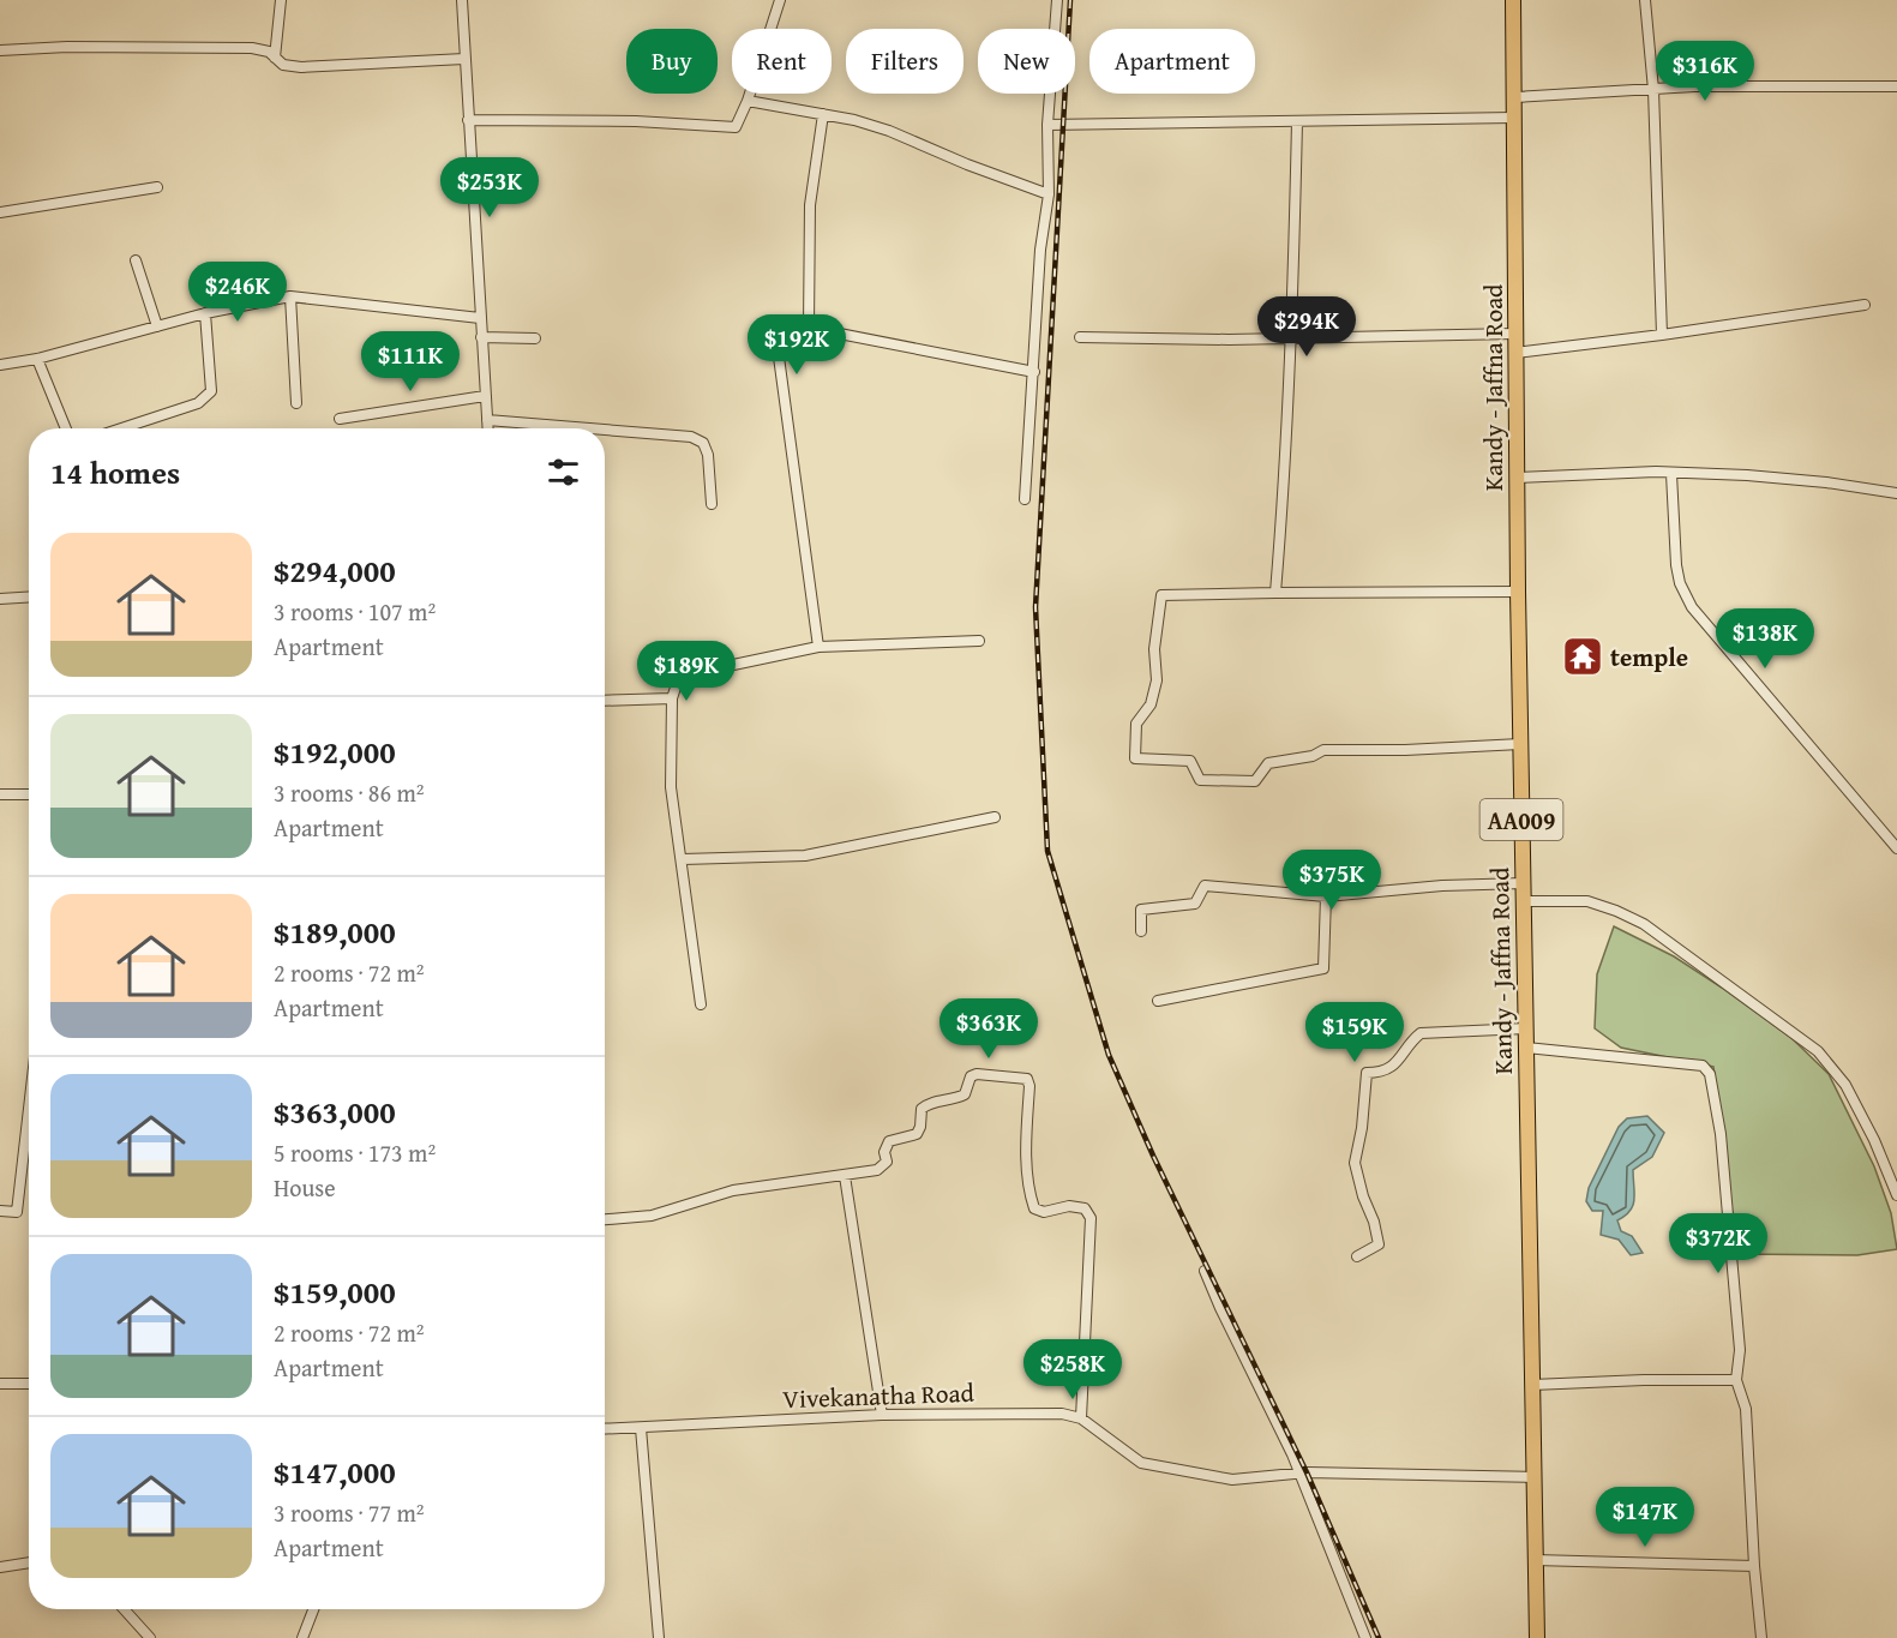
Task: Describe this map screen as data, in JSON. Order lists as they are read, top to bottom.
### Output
{
  "streets": {
    "highway": ["Kandy - Jaffna Road", "AA009"],
    "street": ["Vivekanatha Road"]
  },
  "crossings": [
    ["Kandy - Jaffna Road", "Vivekanatha Road"]
  ],
  "places": {
    "temple": ["temple"]
  },
  "page": {
    "chip": [
      "Buy",
      "Rent",
      "Filters",
      "New",
      "Apartment"
    ],
    "price": [
      "$316K",
      "$253K",
      "$246K",
      "$294K",
      "$192K",
      "$111K",
      "$138K",
      "$189K",
      "$375K",
      "$363K",
      "$159K",
      "$372K",
      "$258K",
      "$147K"
    ],
    "heading": "14 homes",
    "list": [
      {
        "name": "$294,000",
        "note": "3 rooms · 107 m² · Apartment"
      },
      {
        "name": "$192,000",
        "note": "3 rooms · 86 m² · Apartment"
      },
      {
        "name": "$189,000",
        "note": "2 rooms · 72 m² · Apartment"
      },
      {
        "name": "$363,000",
        "note": "5 rooms · 173 m² · House"
      },
      {
        "name": "$159,000",
        "note": "2 rooms · 72 m² · Apartment"
      },
      {
        "name": "$147,000",
        "note": "3 rooms · 77 m² · Apartment"
      }
    ]
  }
}
